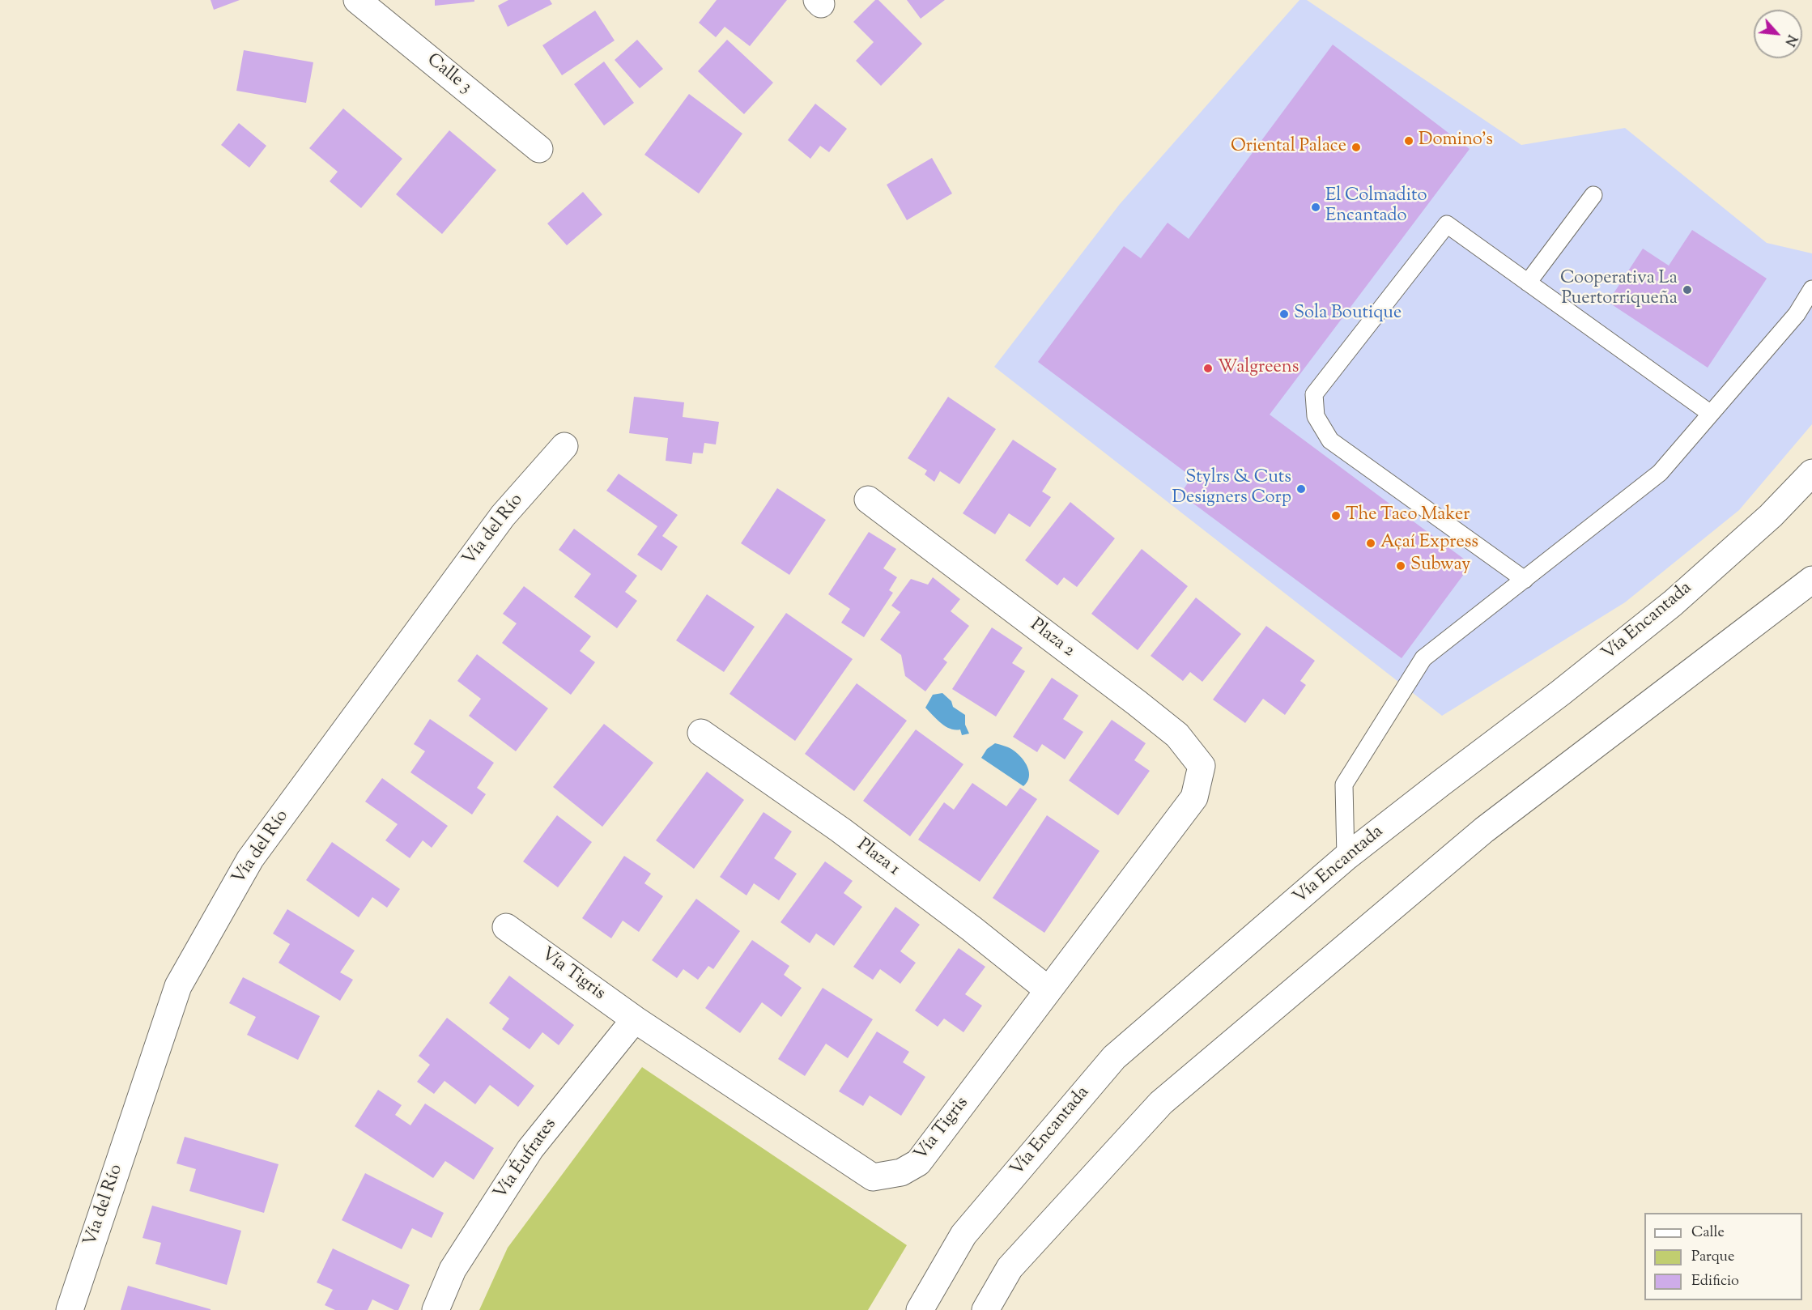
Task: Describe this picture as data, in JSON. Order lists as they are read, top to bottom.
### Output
{
  "streets": {
    "street": [
      "Calle 3",
      "Vía del Río",
      "Vía Encantada",
      "Plaza 2",
      "Plaza 1",
      "Vía Tigris",
      "Vía Éufrates"
    ]
  },
  "crossings": [
    ["Plaza 2", "Vía Tigris"],
    ["Plaza 1", "Vía Tigris"],
    ["Vía Tigris", "Vía Éufrates"]
  ],
  "places": [
    "Domino's",
    "Oriental Palace",
    "El Colmadito Encantado",
    "Cooperativa La Puertorriqueña",
    "Sola Boutique",
    "Walgreens",
    "Stylrs & Cuts Designers Corp",
    "The Taco Maker",
    "Açaí Express",
    "Subway"
  ],
  "legend": ["Calle", "Parque", "Edificio"],
  "north": "bottom right"
}
